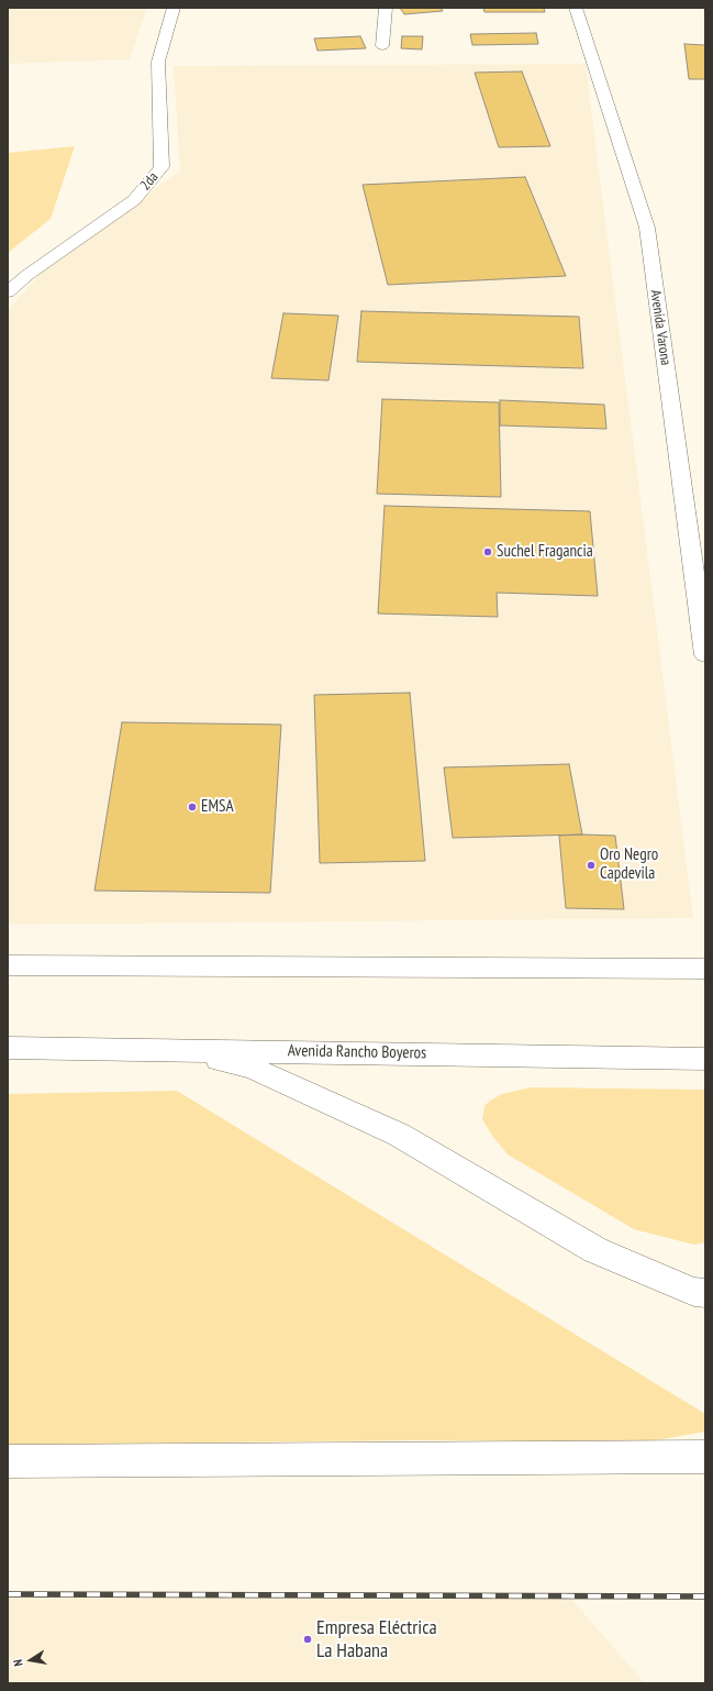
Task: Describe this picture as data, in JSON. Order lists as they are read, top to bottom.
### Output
{
  "streets": {
    "main road": ["2da", "Avenida Varona", "Avenida Rancho Boyeros"]
  },
  "places": [
    "Suchel Fragancia",
    "EMSA",
    "Oro Negro Capdevila",
    "Empresa Eléctrica La Habana"
  ],
  "north": "left"
}
